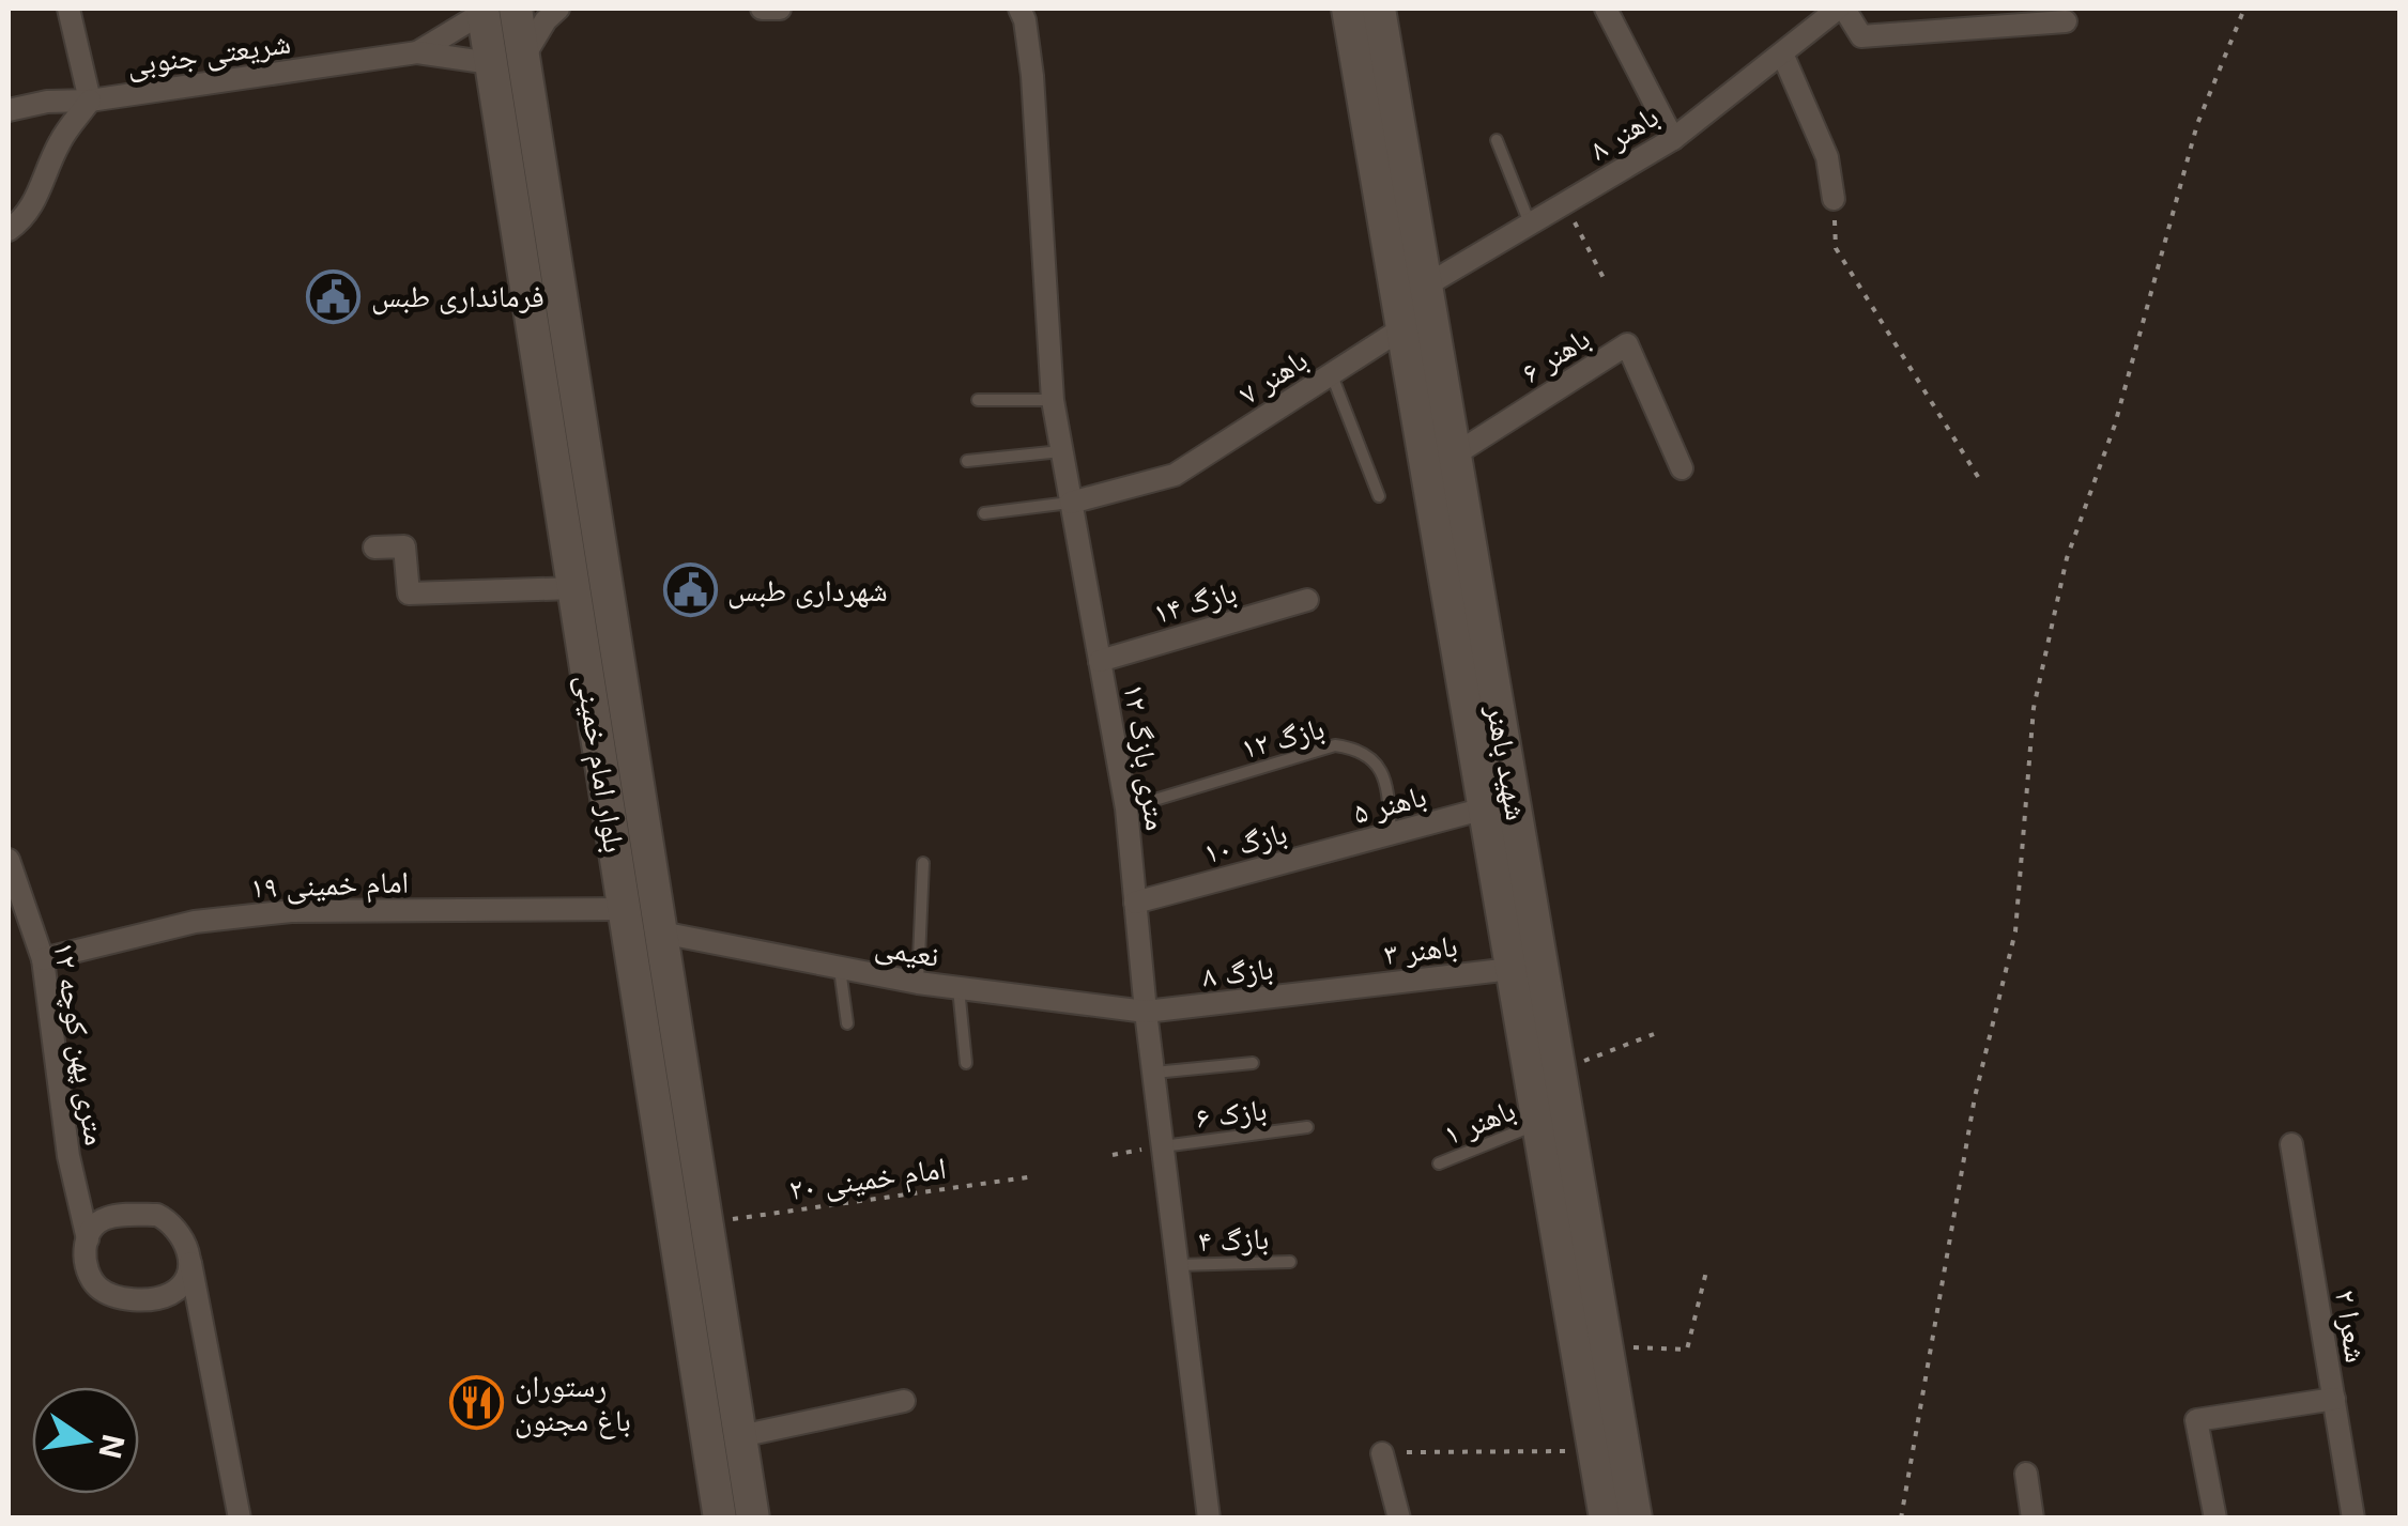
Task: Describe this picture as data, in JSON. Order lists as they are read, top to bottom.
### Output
{
  "streets": {
    "main road": ["شهید باهنر", "بلوار امام خمینی"],
    "street": [
      "شریعتی جنوبی",
      "باهنر ۸",
      "باهنر ۶",
      "باهنر ۷",
      "بازگ ۱۴",
      "۱۲ متری بازگ",
      "باهنر ۵",
      "بازگ ۱۰",
      "امام خمینی ۱۹",
      "باهنر ۳",
      "نعیمی",
      "بازگ ۸",
      "۱۲ متری پهن کوچه",
      "شعرا ۲"
    ],
    "lane": [
      "بازگ ۱۲",
      "بازک ۶",
      "باهنر ۱",
      "بازگ ۴"
    ],
    "path": ["امام خمینی ۲۰"]
  },
  "crossings": [
    ["باهنر ۸", "شهید باهنر"],
    ["باهنر ۶", "شهید باهنر"],
    ["باهنر ۷", "۱۲ متری بازگ"],
    ["باهنر ۷", "شهید باهنر"],
    ["بازگ ۱۴", "۱۲ متری بازگ"],
    ["بازگ ۱۲", "۱۲ متری بازگ"],
    ["بازگ ۱۲", "باهنر ۵"],
    ["۱۲ متری بازگ", "بازگ ۱۰"],
    ["۱۲ متری بازگ", "نعیمی"],
    ["۱۲ متری بازگ", "بازگ ۸"],
    ["۱۲ متری بازگ", "بازک ۶"],
    ["۱۲ متری بازگ", "بازگ ۴"],
    ["شهید باهنر", "باهنر ۵"],
    ["شهید باهنر", "باهنر ۳"],
    ["شهید باهنر", "باهنر ۱"],
    ["بلوار امام خمینی", "امام خمینی ۱۹"],
    ["بلوار امام خمینی", "نعیمی"],
    ["بلوار امام خمینی", "امام خمینی ۲۰"],
    ["باهنر ۵", "بازگ ۱۰"],
    ["امام خمینی ۱۹", "۱۲ متری پهن کوچه"],
    ["باهنر ۳", "بازگ ۸"],
    ["نعیمی", "بازگ ۸"]
  ],
  "places": {
    "public building": ["فرمانداری طبس", "شهرداری طبس"],
    "restaurant": ["رستوران باغ مجنون"]
  },
  "north": "right"
}
